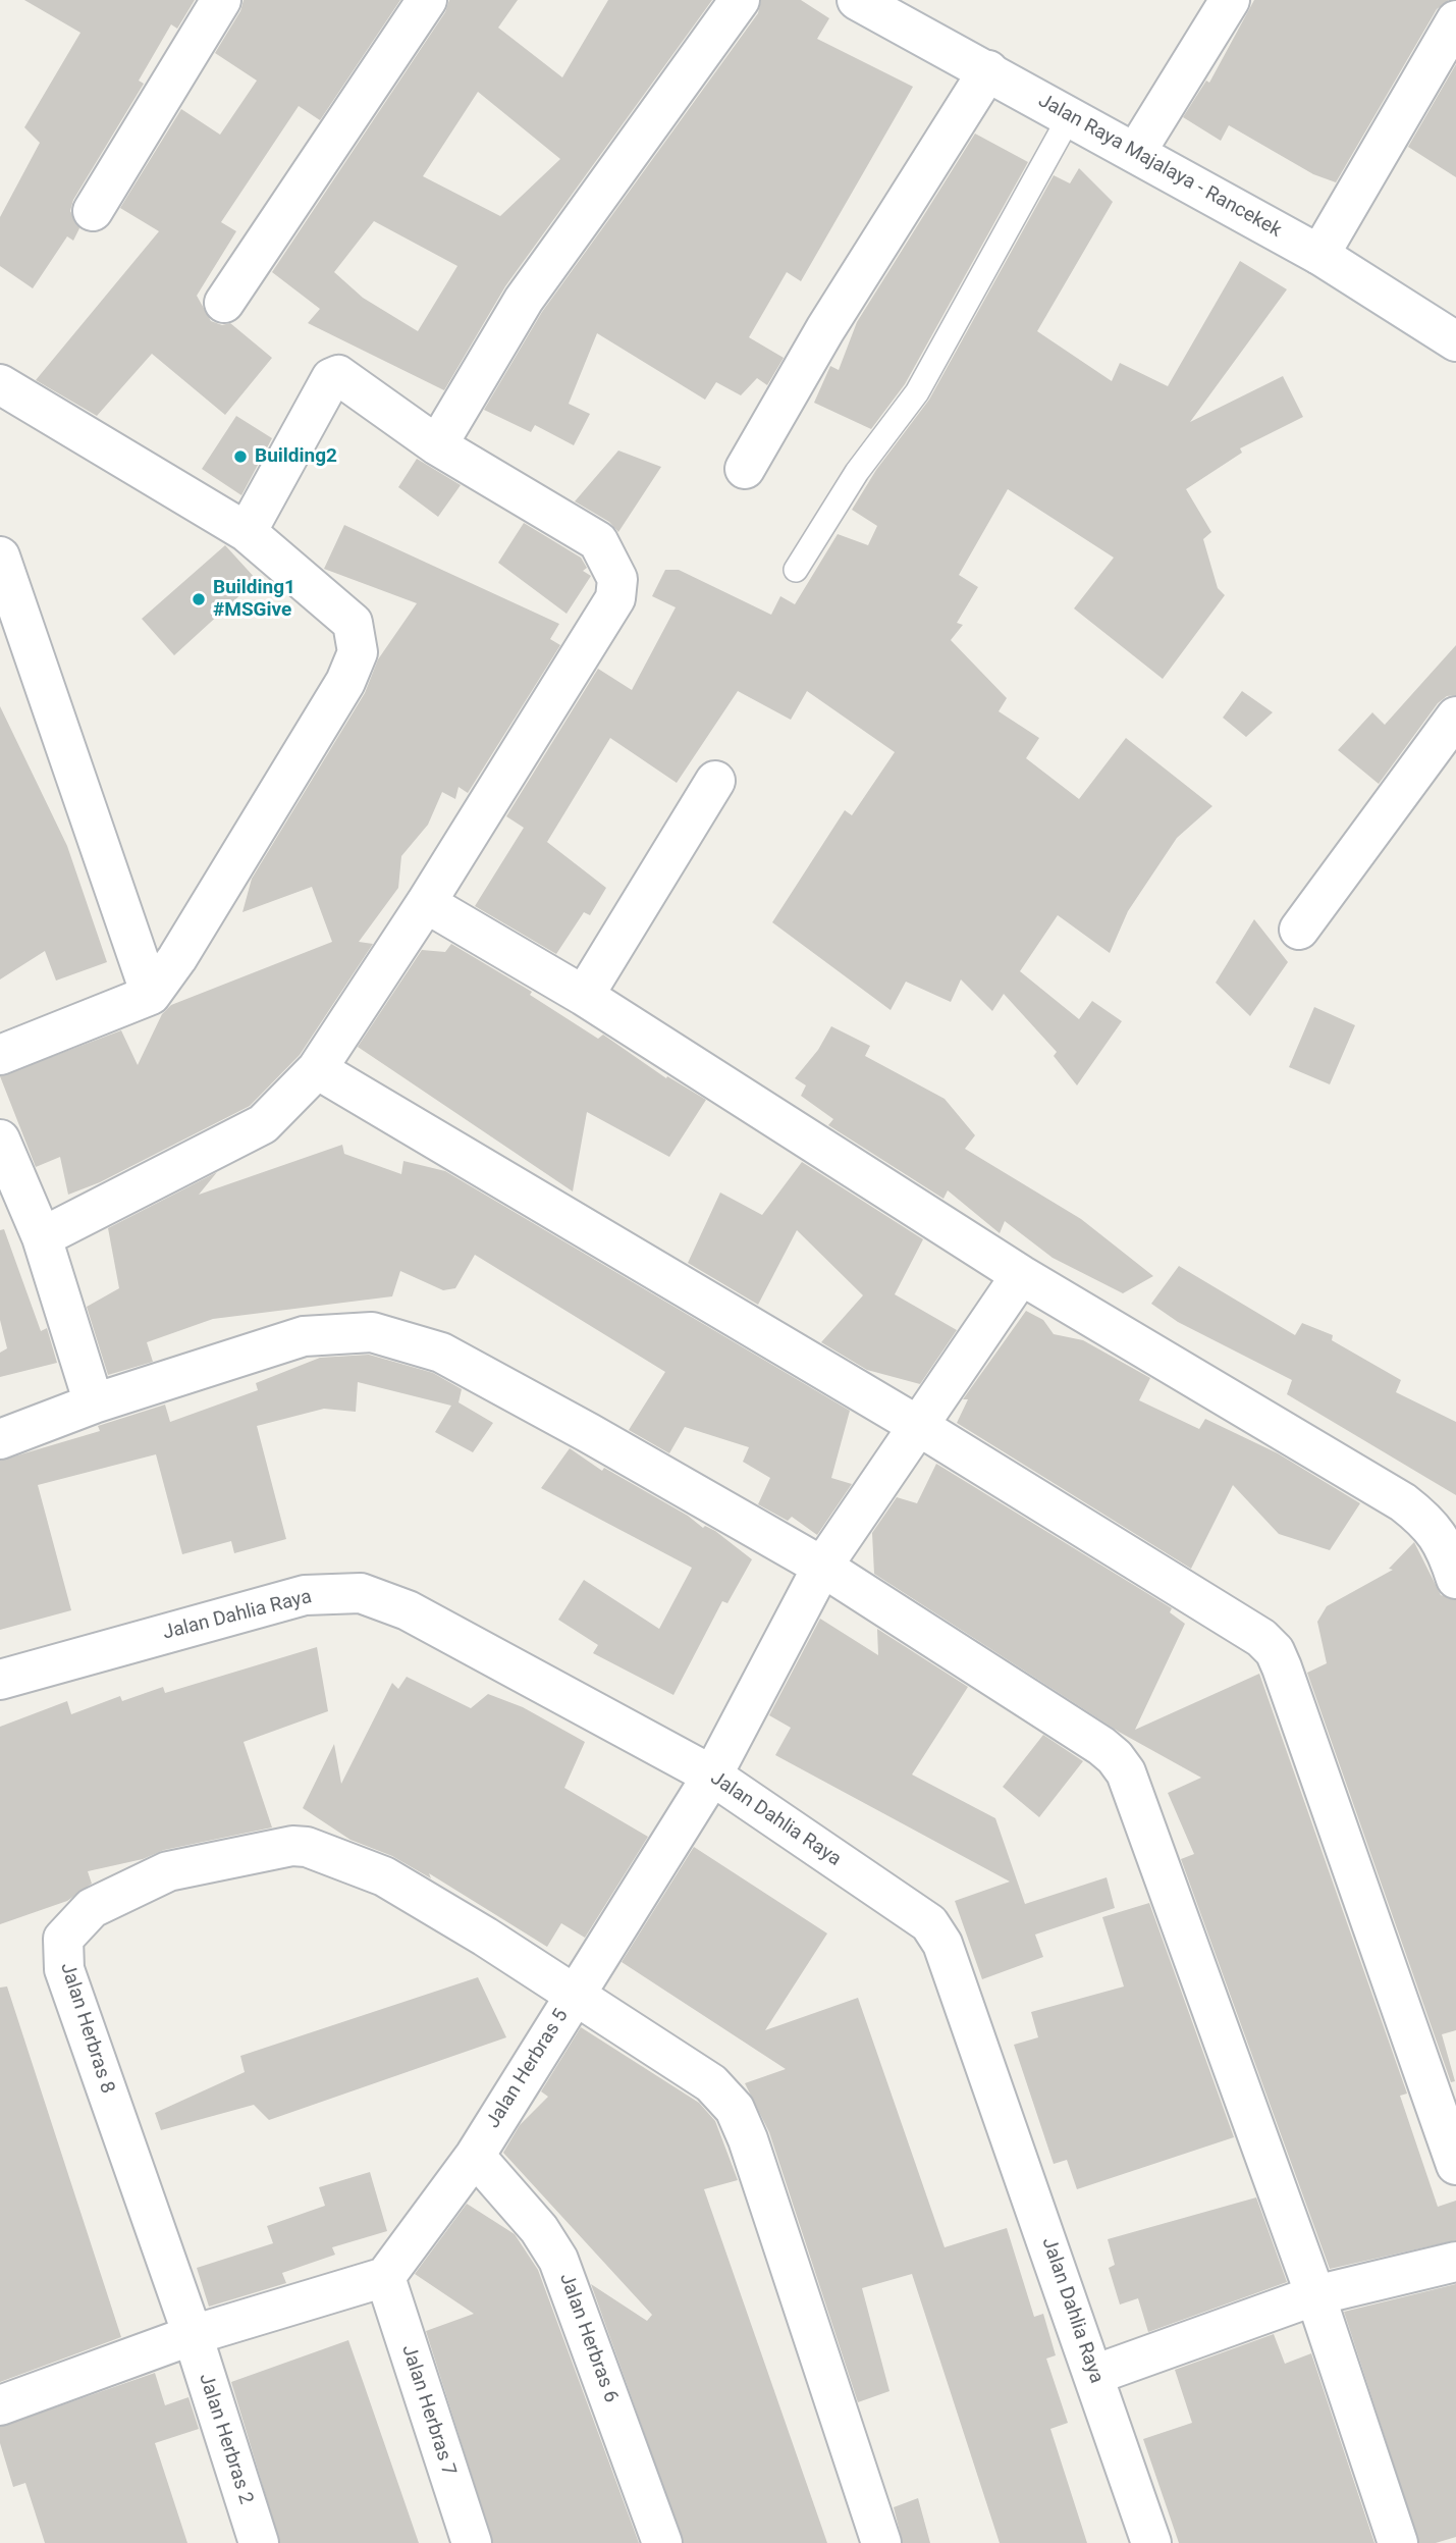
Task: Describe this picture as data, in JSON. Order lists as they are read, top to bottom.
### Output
{
  "streets": {
    "street": [
      "Jalan Raya Majalaya - Rancekek",
      "Jalan Dahlia Raya",
      "Jalan Herbras 8",
      "Jalan Herbras 5",
      "Jalan Herbras 6",
      "Jalan Herbras 7",
      "Jalan Herbras 2"
    ]
  },
  "crossings": [
    ["Jalan Herbras 8", "Jalan Herbras 5"],
    ["Jalan Herbras 8", "Jalan Herbras 2"],
    ["Jalan Herbras 5", "Jalan Herbras 6"],
    ["Jalan Herbras 5", "Jalan Herbras 7"]
  ],
  "places": ["Building2", "Building1 #MSGive"]
}
